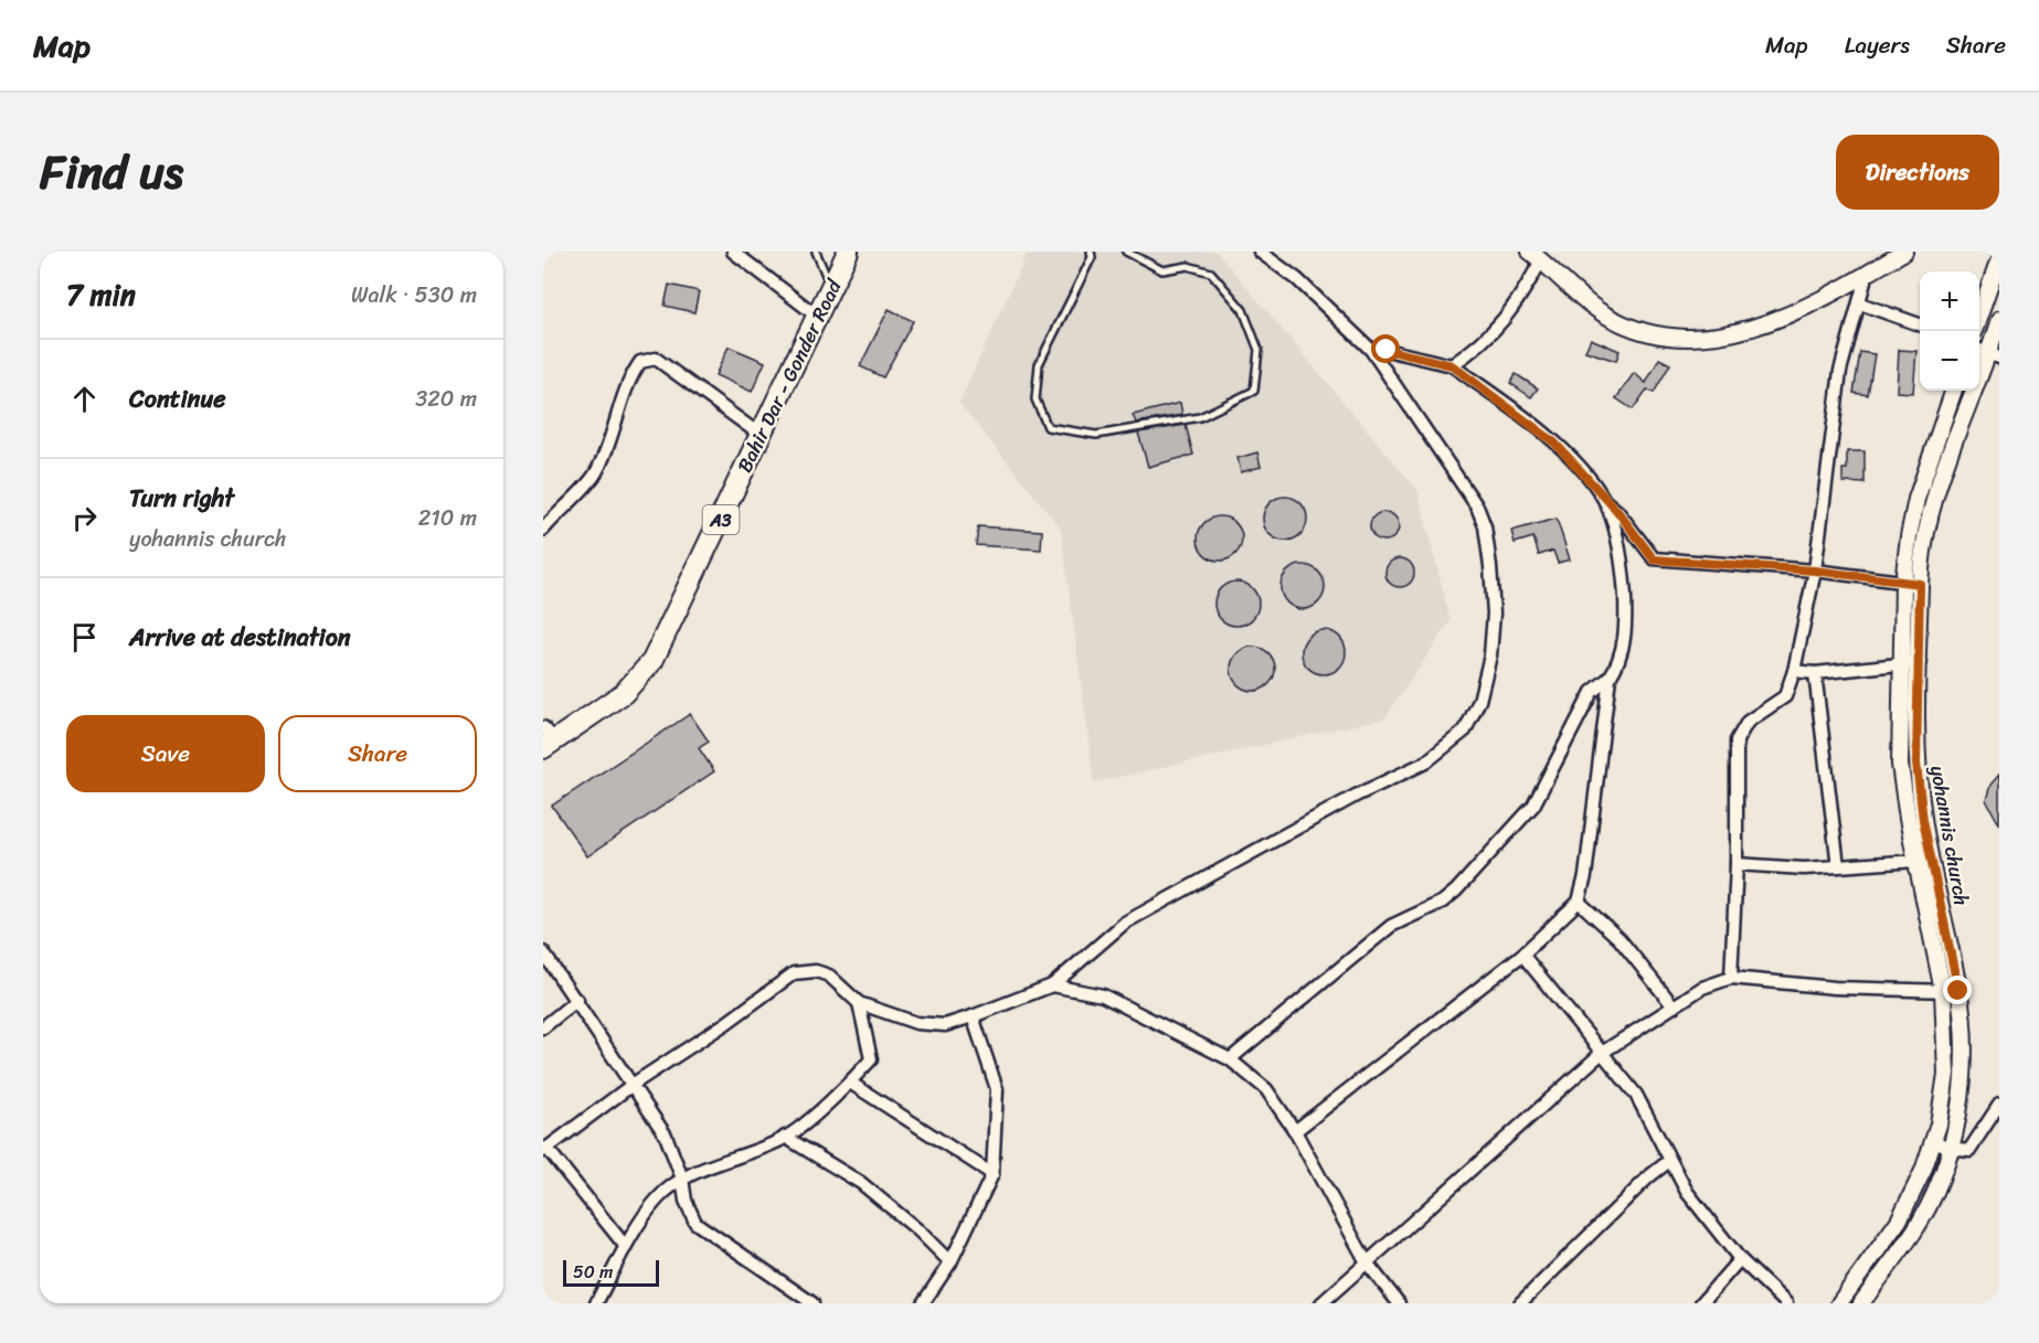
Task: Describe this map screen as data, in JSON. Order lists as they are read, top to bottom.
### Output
{
  "streets": {
    "highway": ["Bahir Dar - Gonder Road", "A3"],
    "street": ["yohannis church"]
  },
  "scale_bar": "50 m",
  "page": {
    "header": "Map",
    "nav": ["Map", "Layers", "Share"],
    "title": "Find us",
    "buttons": [
      "Directions",
      ["Save", "Share"]
    ],
    "heading": ["7 min", "Walk · 530 m"],
    "map_buttons": ["+", "−"],
    "list": [
      ["Continue", "320 m"],
      ["Turn right", "yohannis church", "210 m"],
      "Arrive at destination"
    ],
    "scale": "50 m"
  }
}
